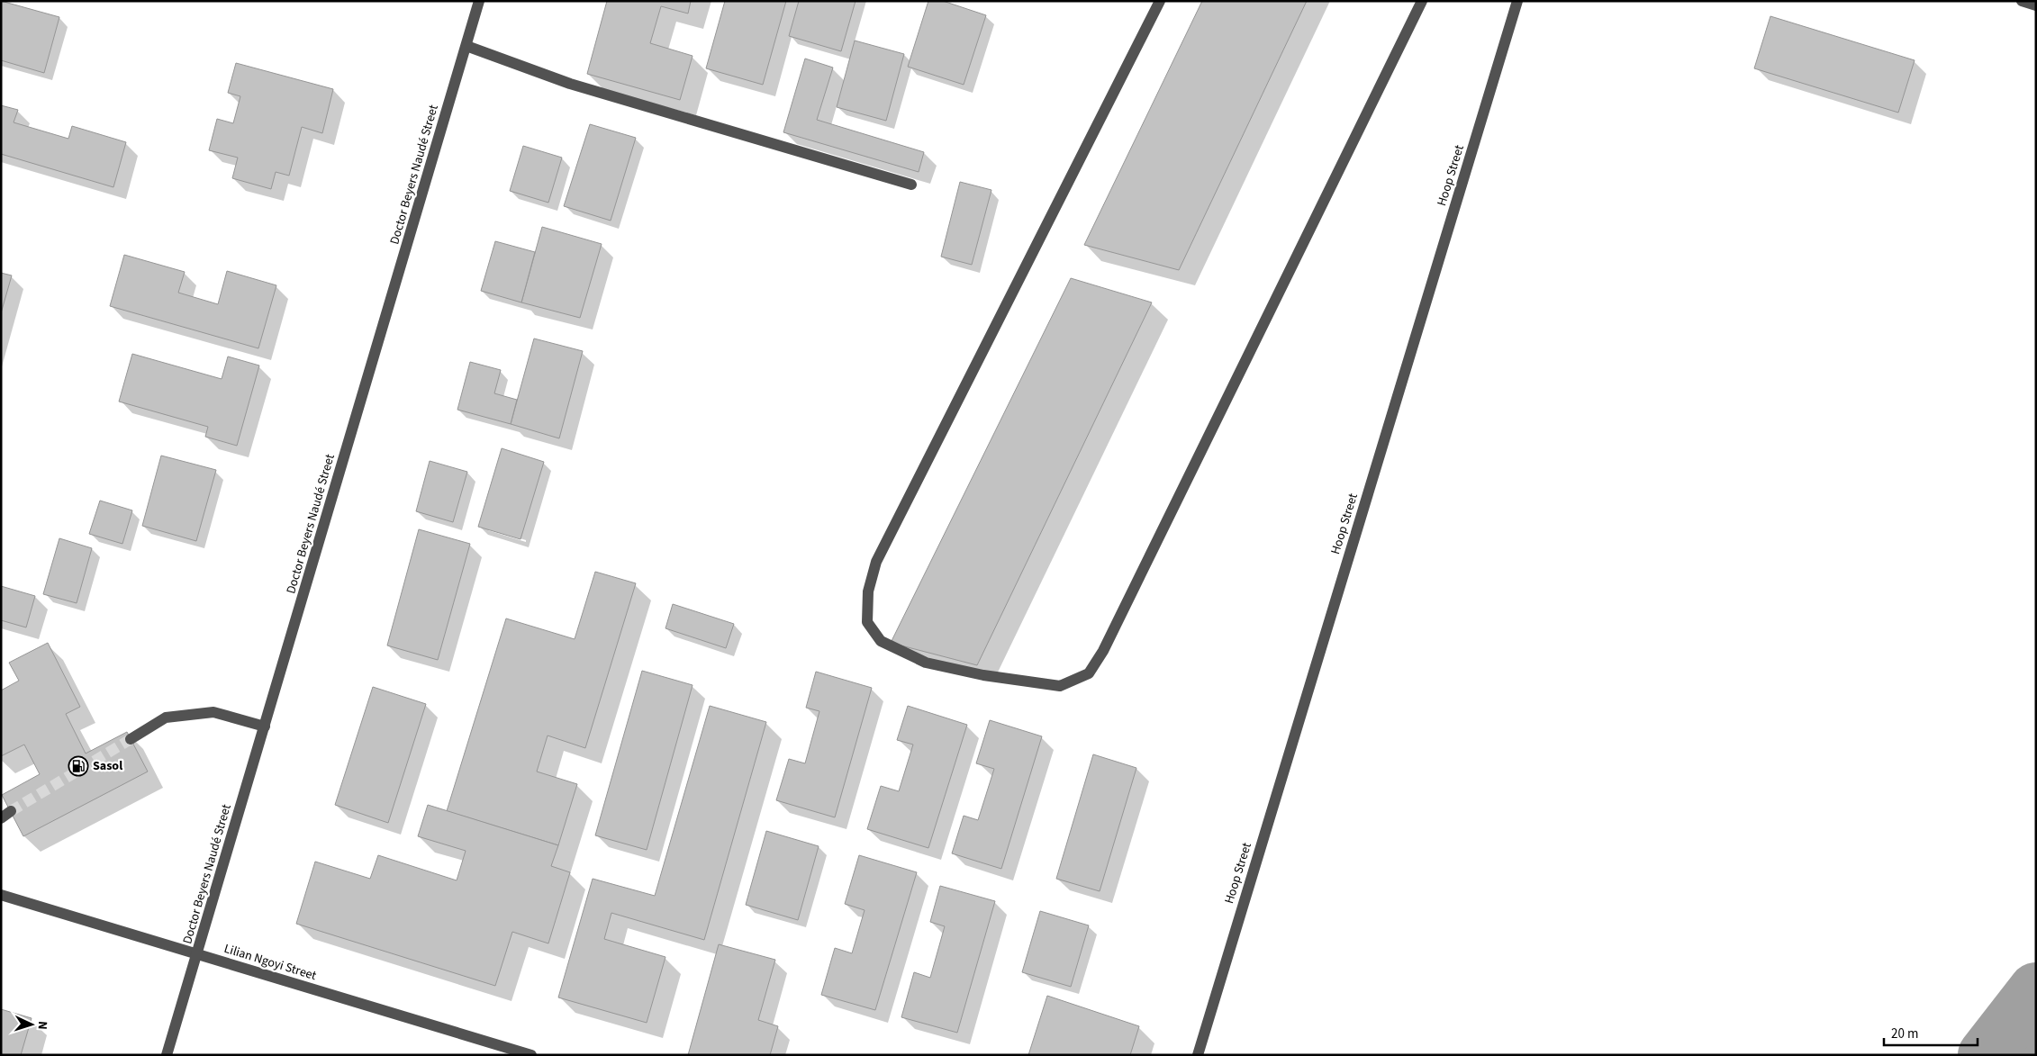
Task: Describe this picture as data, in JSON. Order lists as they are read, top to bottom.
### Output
{
  "streets": {
    "street": ["Doctor Beyers Naudé Street", "Hoop Street", "Lilian Ngoyi Street"]
  },
  "crossings": [
    ["Doctor Beyers Naudé Street", "Lilian Ngoyi Street"]
  ],
  "places": {
    "fuel station": ["Sasol"]
  },
  "scale_bar": "20 m",
  "north": "right"
}
